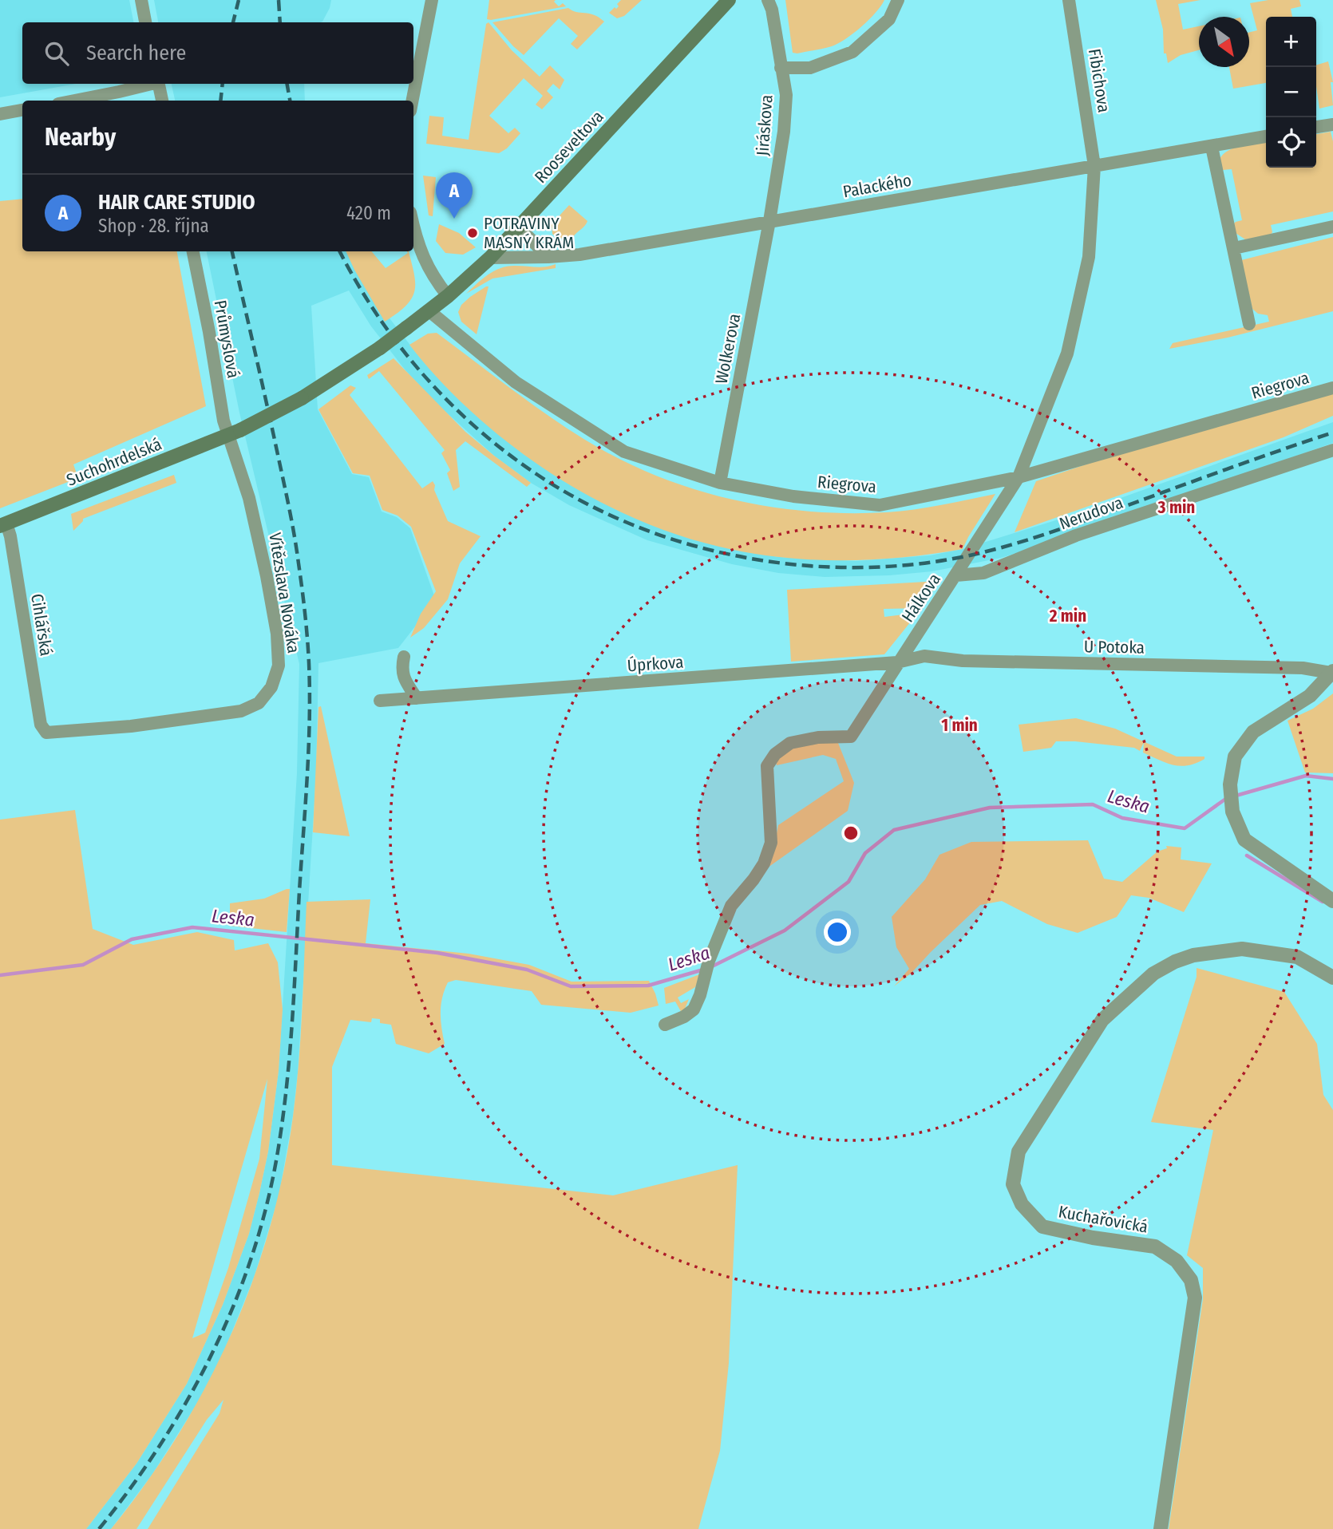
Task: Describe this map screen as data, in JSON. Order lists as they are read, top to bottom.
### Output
{
  "streets": {
    "main road": ["Rooseveltova", "Suchohrdelská"],
    "street": [
      "Fibichova",
      "Jiráskova",
      "Palackého",
      "Průmyslová",
      "Wolkerova",
      "Riegrova",
      "Nerudova",
      "Vítězslava Nováka",
      "Hálkova",
      "Cihlářská",
      "U Potoka",
      "Úprkova",
      "Kuchařovická"
    ]
  },
  "crossings": [
    ["Fibichova", "Palackého"],
    ["Fibichova", "Hálkova"],
    ["Jiráskova", "Palackého"],
    ["Jiráskova", "Wolkerova"],
    ["Rooseveltova", "Palackého"],
    ["Rooseveltova", "Riegrova"],
    ["Rooseveltova", "Suchohrdelská"],
    ["Palackého", "Wolkerova"],
    ["Palackého", "Hálkova"],
    ["Průmyslová", "Suchohrdelská"],
    ["Průmyslová", "Vítězslava Nováka"],
    ["Wolkerova", "Riegrova"],
    ["Riegrova", "Hálkova"],
    ["Suchohrdelská", "Vítězslava Nováka"],
    ["Suchohrdelská", "Cihlářská"],
    ["Nerudova", "Hálkova"],
    ["Vítězslava Nováka", "Cihlářská"],
    ["Hálkova", "U Potoka"],
    ["Hálkova", "Úprkova"],
    ["U Potoka", "Úprkova"]
  ],
  "water": ["Leska"],
  "places": ["POTRAVINY MASNÝ KRÁM"],
  "north": "bottom right",
  "page": {
    "map_buttons": ["+", "−"],
    "search": "Search here",
    "heading": "Nearby",
    "pins": "A",
    "list": [
      {
        "mark": "A",
        "name": "HAIR CARE STUDIO",
        "note": "Shop · 28. října",
        "value": "420 m"
      }
    ]
  },
  "rings": ["3 min", "2 min", "1 min"]
}
